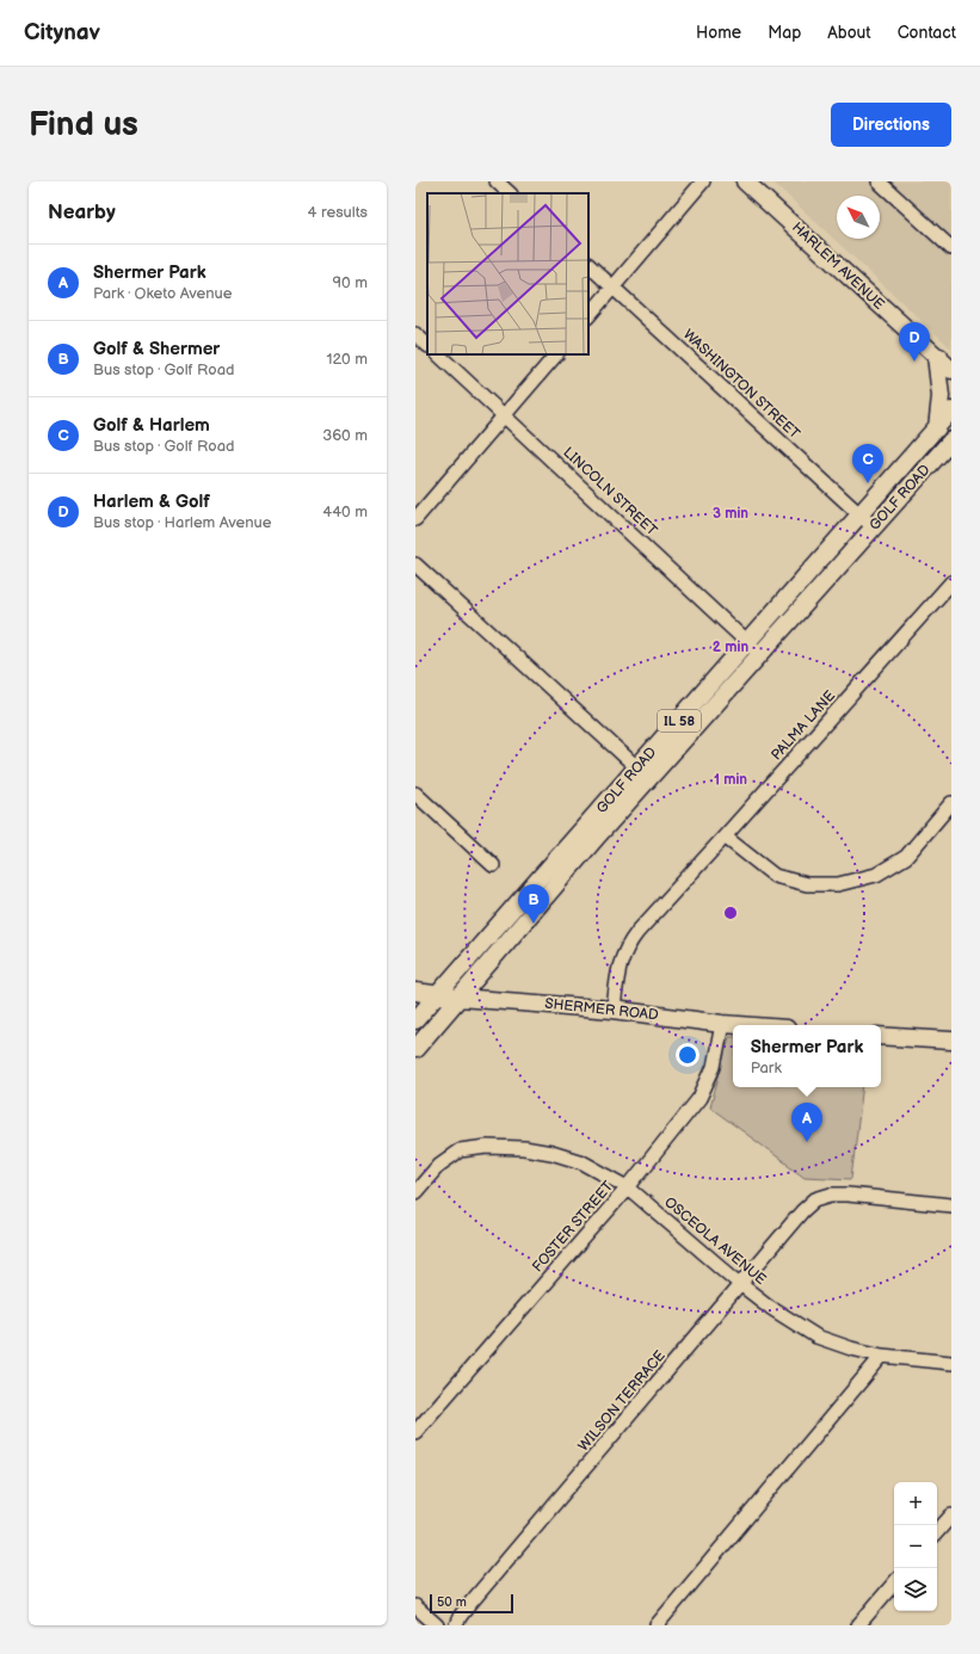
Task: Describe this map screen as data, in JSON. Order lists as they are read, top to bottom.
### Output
{
  "streets": {
    "main road": [
      "HARLEM AVENUE",
      "GOLF ROAD",
      "IL 58",
      "SHERMER ROAD"
    ],
    "street": [
      "WASHINGTON STREET",
      "LINCOLN STREET",
      "PALMA LANE",
      "FOSTER STREET",
      "OSCEOLA AVENUE",
      "WILSON TERRACE"
    ]
  },
  "crossings": [
    ["WASHINGTON STREET", "GOLF ROAD"],
    ["LINCOLN STREET", "GOLF ROAD"],
    ["GOLF ROAD", "SHERMER ROAD"],
    ["PALMA LANE", "SHERMER ROAD"],
    ["SHERMER ROAD", "FOSTER STREET"],
    ["FOSTER STREET", "OSCEOLA AVENUE"],
    ["OSCEOLA AVENUE", "WILSON TERRACE"]
  ],
  "scale_bar": "50 m",
  "north": "top left",
  "page": {
    "header": "Citynav",
    "nav": [
      "Home",
      "Map",
      "About",
      "Contact"
    ],
    "buttons": "Directions",
    "title": "Find us",
    "heading": ["Nearby", "4 results"],
    "list": [
      {
        "mark": "A",
        "name": "Shermer Park",
        "note": "Park · Oketo Avenue",
        "value": "90 m"
      },
      {
        "mark": "B",
        "name": "Golf & Shermer",
        "note": "Bus stop · Golf Road",
        "value": "120 m"
      },
      {
        "mark": "C",
        "name": "Golf & Harlem",
        "note": "Bus stop · Golf Road",
        "value": "360 m"
      },
      {
        "mark": "D",
        "name": "Harlem & Golf",
        "note": "Bus stop · Harlem Avenue",
        "value": "440 m"
      }
    ],
    "pins": [
      "D",
      "C",
      "B",
      "A"
    ],
    "popup": ["Shermer Park", "Park"],
    "map_buttons": ["+", "−"],
    "scale": "50 m"
  },
  "rings": ["3 min", "2 min", "1 min"]
}
